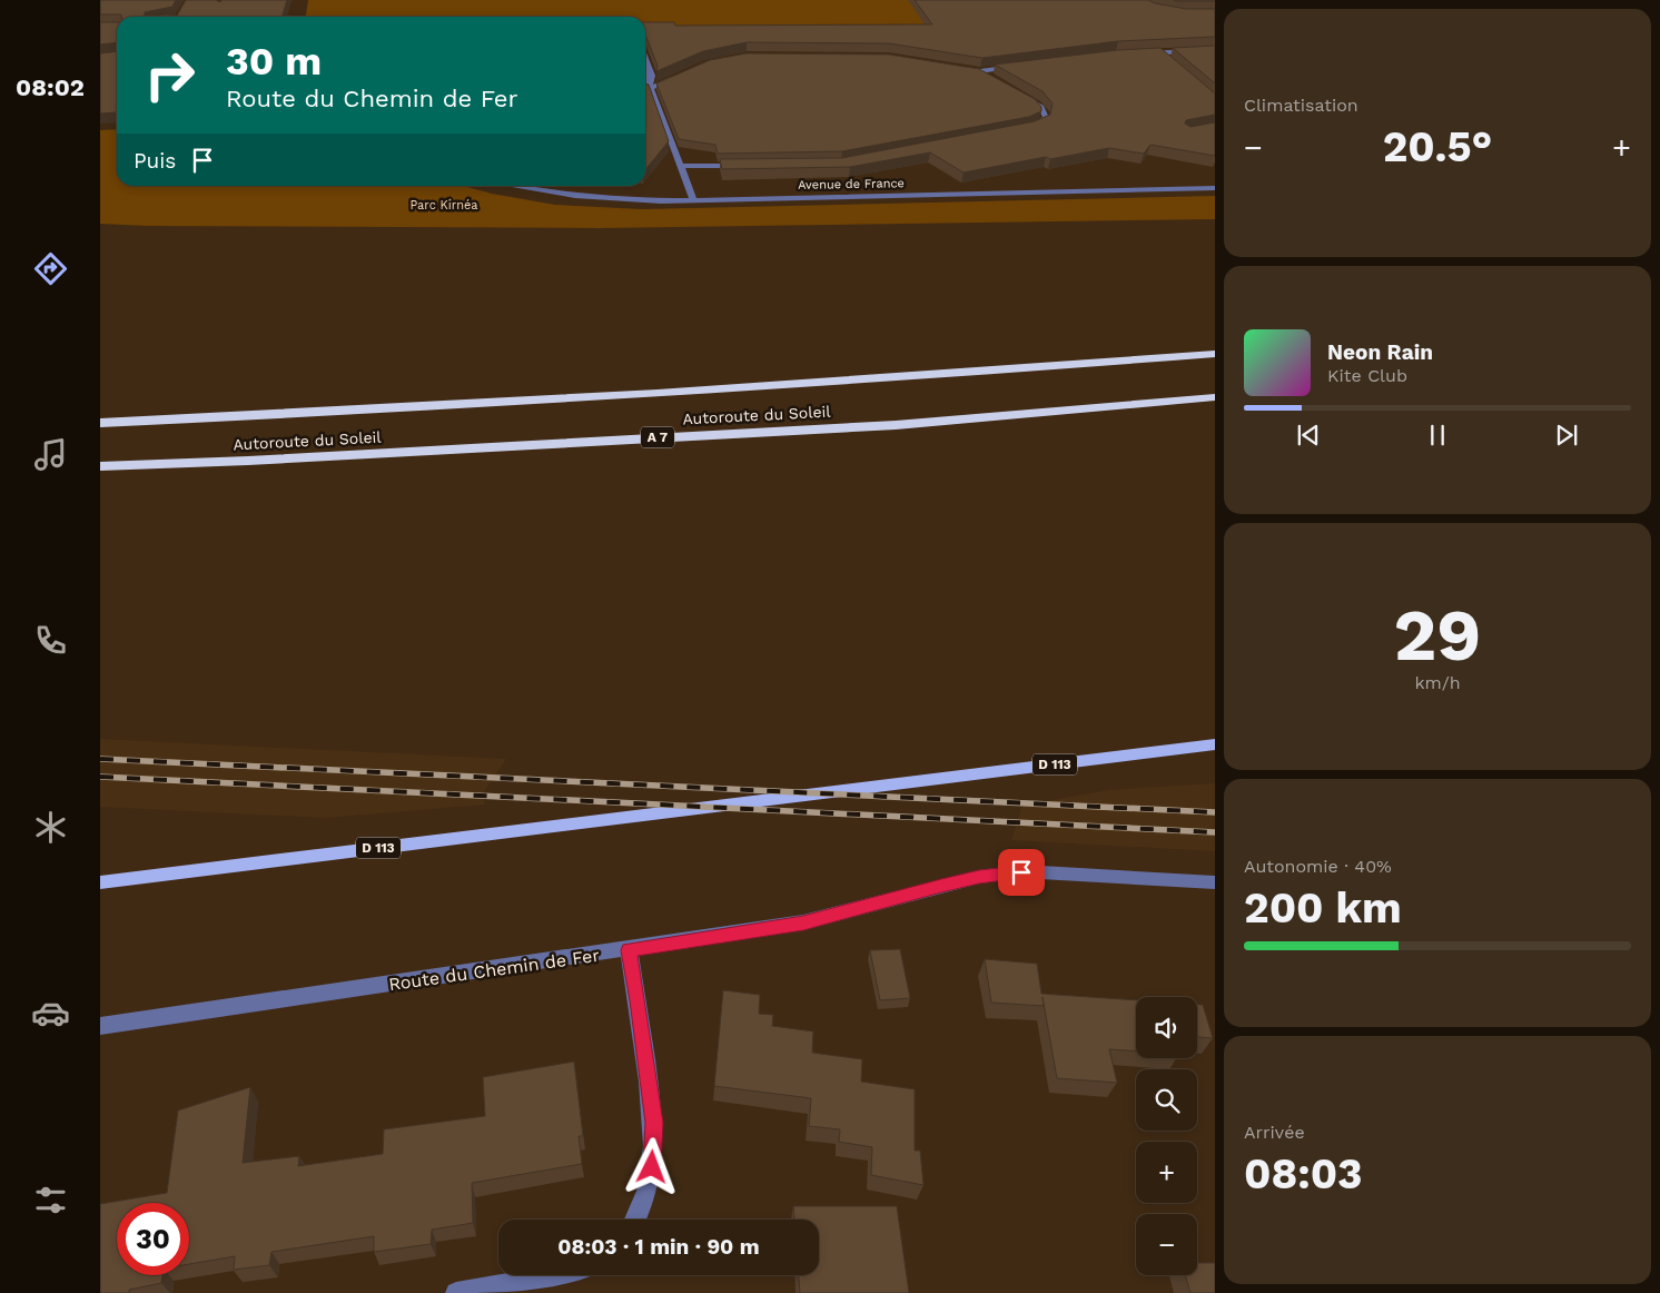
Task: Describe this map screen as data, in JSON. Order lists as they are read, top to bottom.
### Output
{
  "streets": {
    "highway": ["Autoroute du Soleil", "A 7"],
    "main road": ["D 113"],
    "street": ["Avenue de France", "Route du Chemin de Fer"]
  },
  "parks": ["Parc Kirnéa"],
  "page": {
    "tabs": "08:02",
    "tile": [
      "Climatisation",
      ["29", "km/h"],
      ["Autonomie · 40%", "200 km"],
      ["Arrivée", "08:03"]
    ],
    "turn": ["30 m", "Route du Chemin de Fer"],
    "heat": ["−", "20.5°", "+"],
    "then": "Puis",
    "song": ["Neon Rain", "Kite Club"],
    "map_buttons": ["+", "−"],
    "limit": "30",
    "trip": "08:03 · 1 min · 90 m"
  }
}
